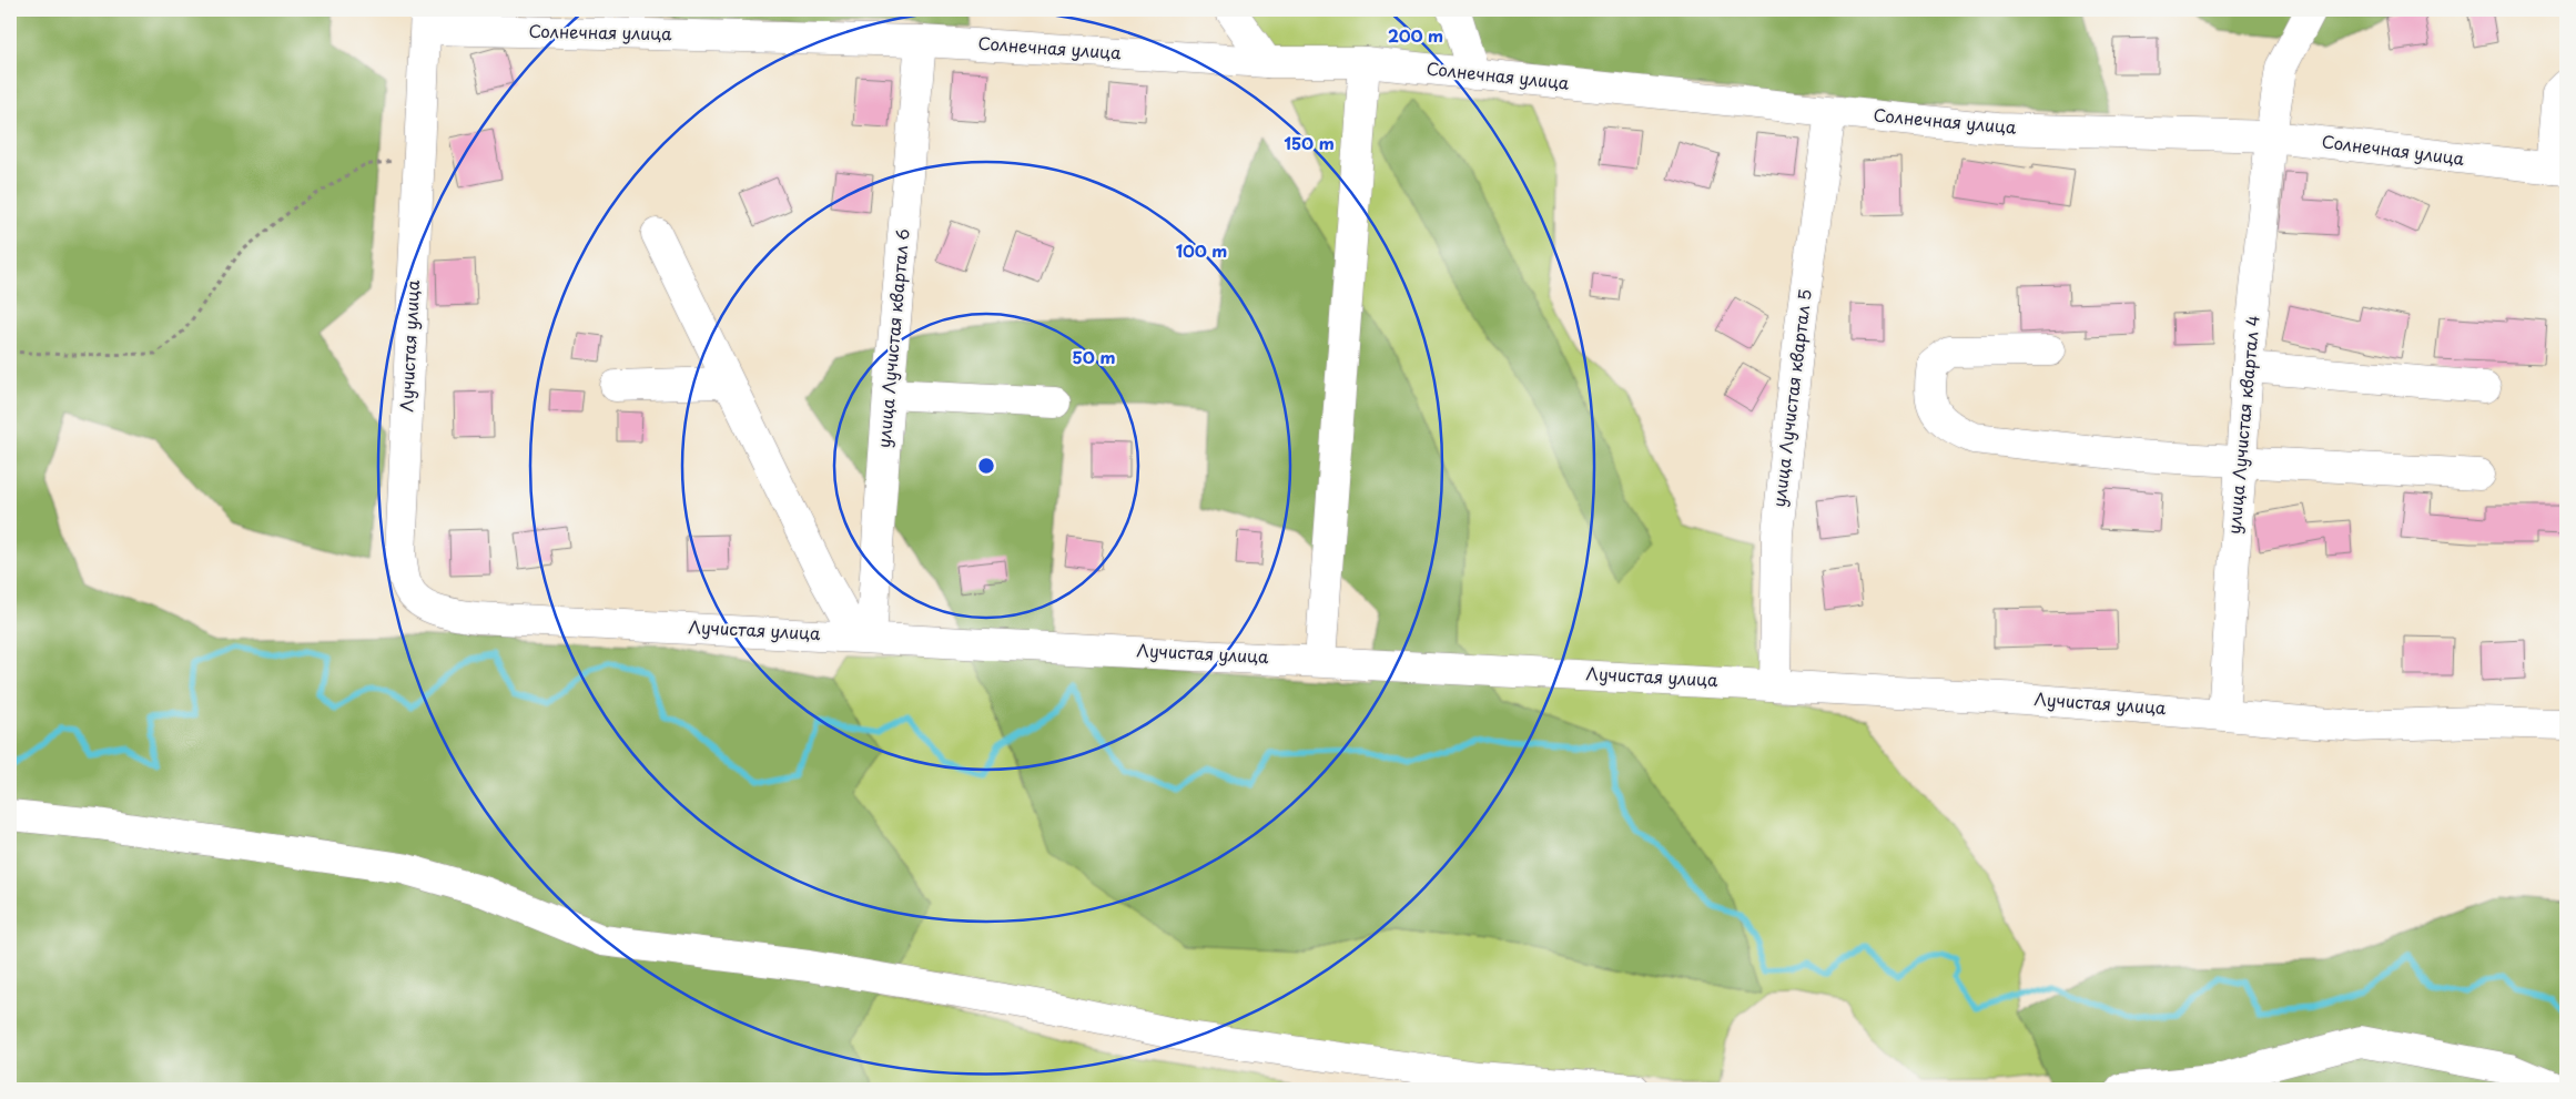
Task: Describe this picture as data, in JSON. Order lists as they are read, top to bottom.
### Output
{
  "streets": {
    "street": [
      "Солнечная улица",
      "улица Лучистая квартал 6",
      "Лучистая улица",
      "улица Лучистая квартал 5",
      "улица Лучистая квартал 4"
    ]
  },
  "crossings": [
    ["Солнечная улица", "улица Лучистая квартал 6"],
    ["Солнечная улица", "Лучистая улица"],
    ["Солнечная улица", "улица Лучистая квартал 5"],
    ["Солнечная улица", "улица Лучистая квартал 4"],
    ["улица Лучистая квартал 6", "Лучистая улица"],
    ["Лучистая улица", "улица Лучистая квартал 5"],
    ["Лучистая улица", "улица Лучистая квартал 4"]
  ],
  "rings": [
    "200 m",
    "150 m",
    "100 m",
    "50 m"
  ]
}
